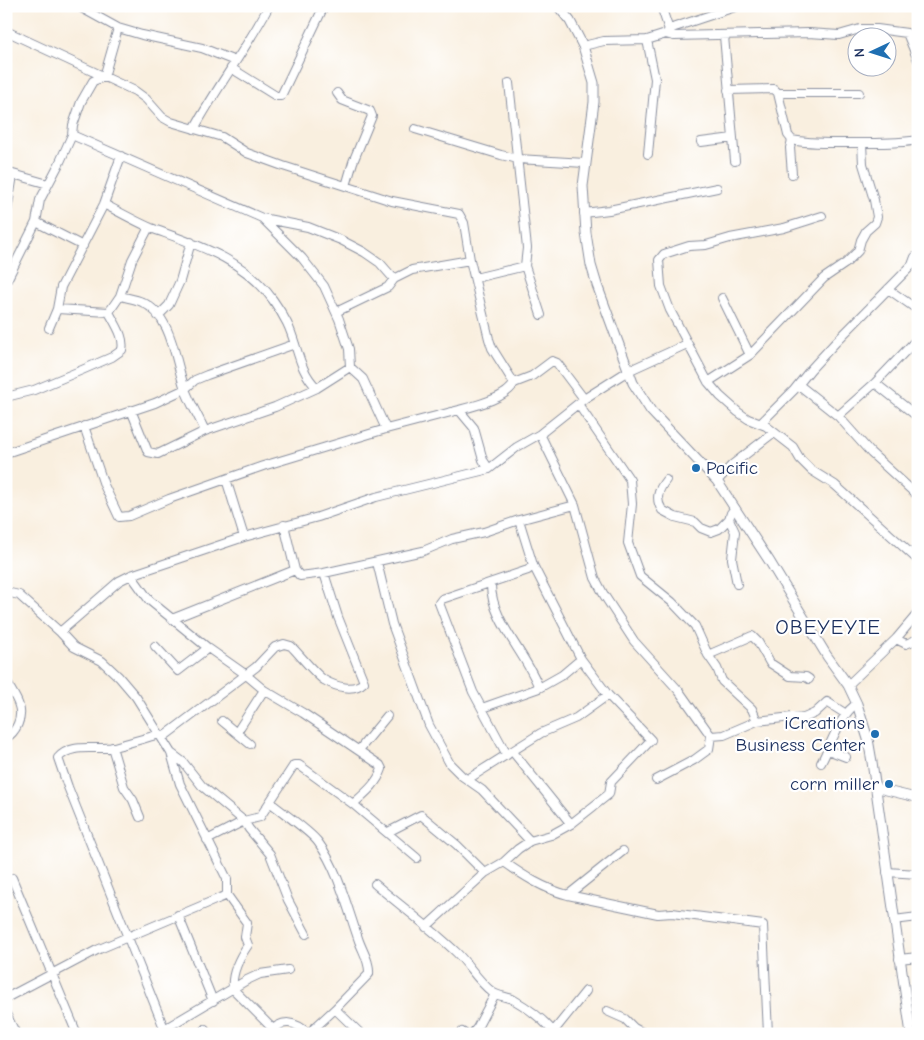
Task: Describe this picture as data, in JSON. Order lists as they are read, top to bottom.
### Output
{
  "districts": ["OBEYEYIE"],
  "places": ["Pacific", "iCreations Business Center", "corn miller"],
  "north": "left"
}
